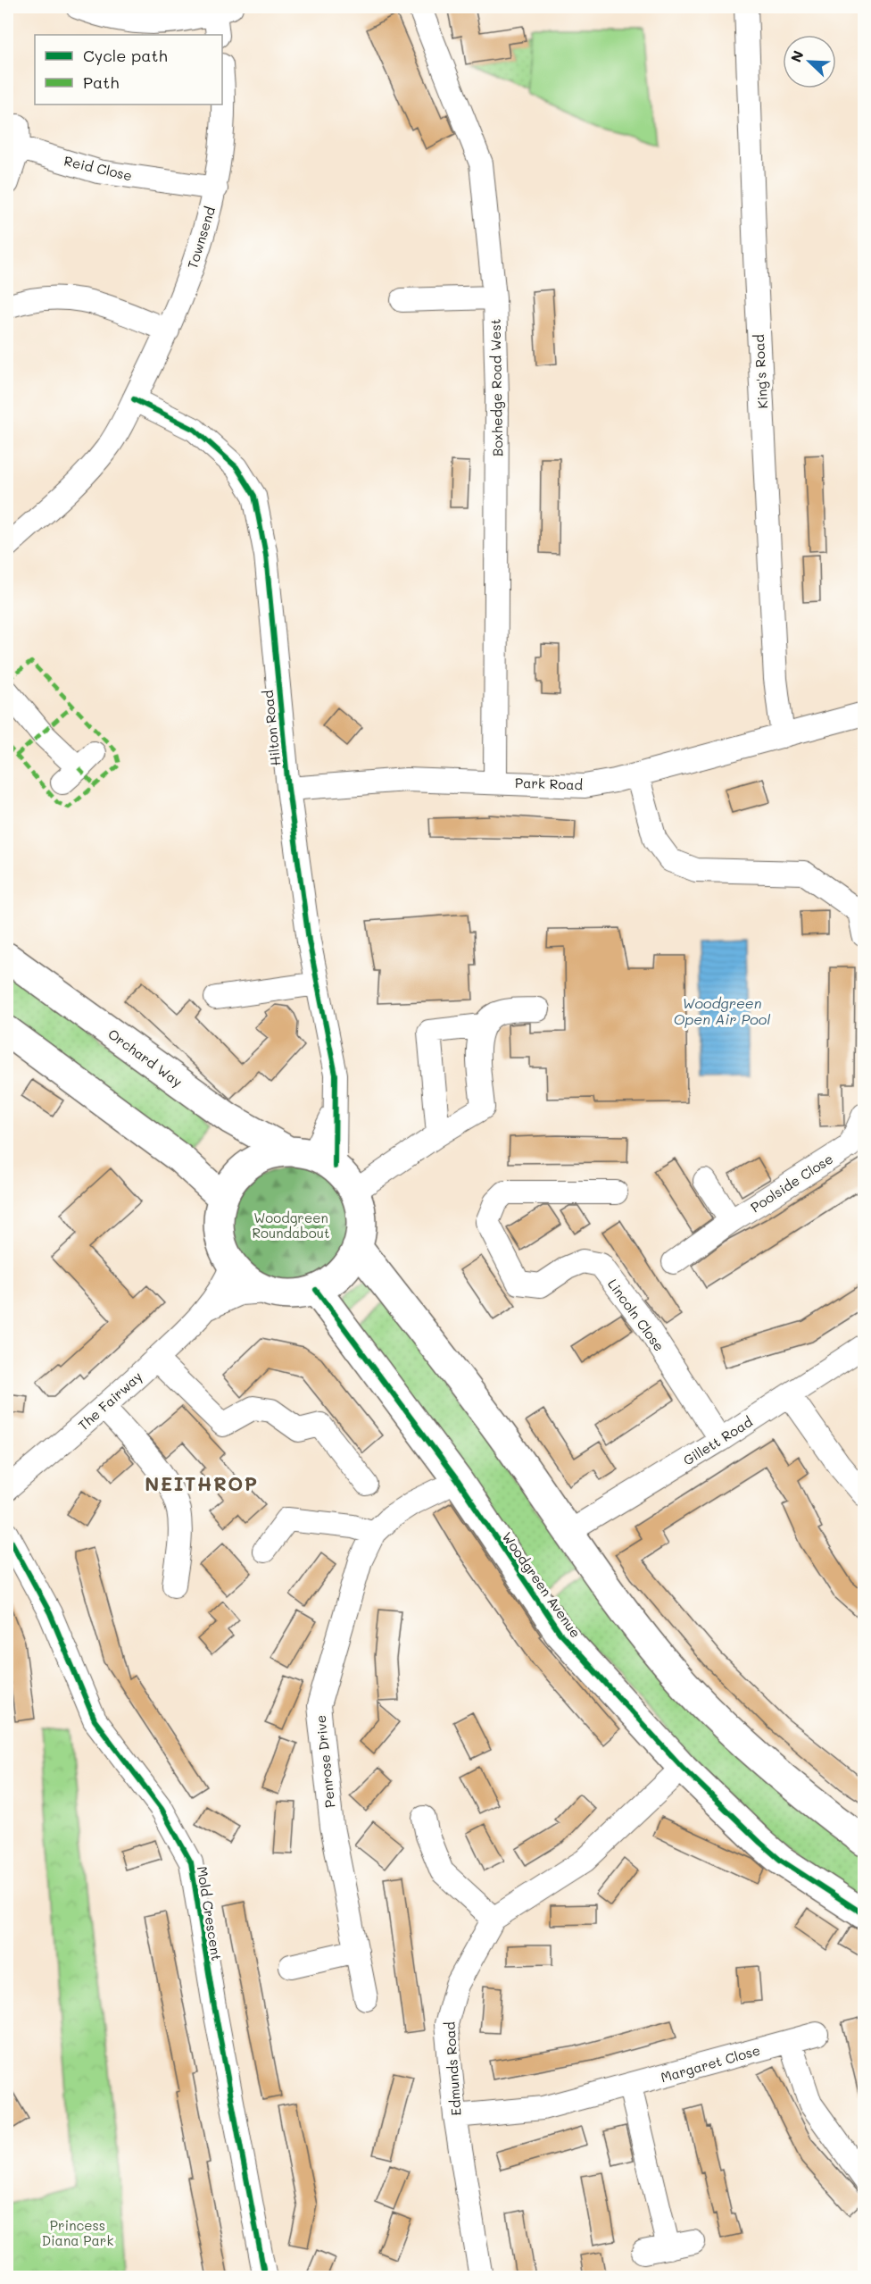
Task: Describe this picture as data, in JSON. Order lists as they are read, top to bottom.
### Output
{
  "streets": {
    "street": [
      "Reid Close",
      "Townsend",
      "King's Road",
      "Boxhedge Road West",
      "Hilton Road",
      "Park Road",
      "Orchard Way",
      "Poolside Close",
      "Lincoln Close",
      "The Fairway",
      "Gillett Road",
      "Woodgreen Avenue",
      "Penrose Drive",
      "Mold Crescent",
      "Margaret Close",
      "Edmunds Road"
    ]
  },
  "crossings": [
    ["Reid Close", "Townsend"],
    ["Townsend", "Hilton Road"],
    ["King's Road", "Park Road"],
    ["Boxhedge Road West", "Park Road"],
    ["Hilton Road", "Park Road"],
    ["Hilton Road", "Orchard Way"],
    ["Hilton Road", "The Fairway"],
    ["Hilton Road", "Woodgreen Avenue"],
    ["Orchard Way", "The Fairway"],
    ["Orchard Way", "Woodgreen Avenue"],
    ["Lincoln Close", "Gillett Road"],
    ["The Fairway", "Woodgreen Avenue"],
    ["Woodgreen Avenue", "Penrose Drive"],
    ["Woodgreen Avenue", "Edmunds Road"],
    ["Margaret Close", "Edmunds Road"]
  ],
  "districts": ["NEITHROP"],
  "water": ["Woodgreen Open Air Pool"],
  "parks": ["Woodgreen Roundabout", "Princess Diana Park"],
  "legend": ["Cycle path", "Path"],
  "north": "top left"
}
